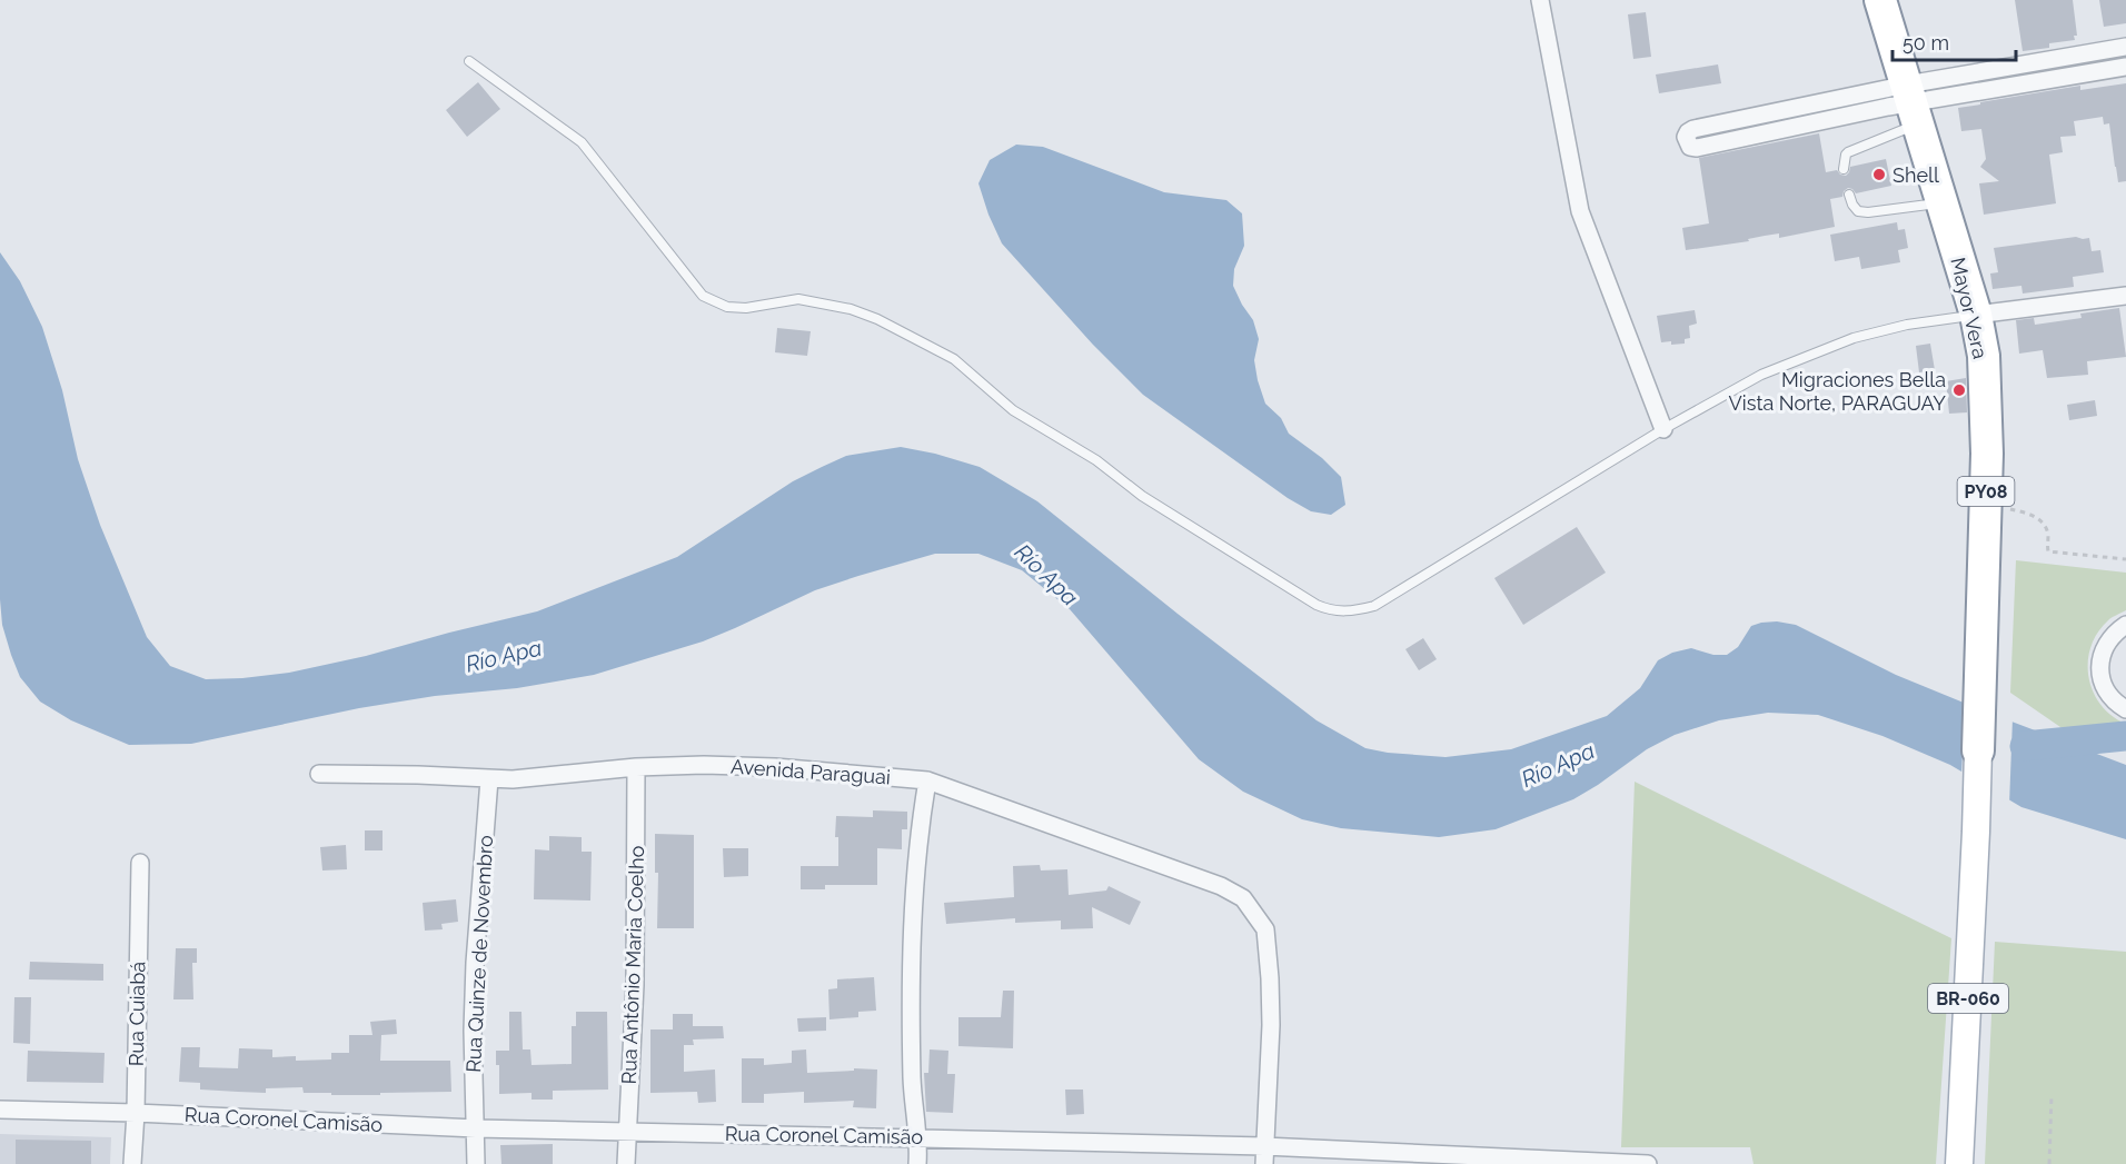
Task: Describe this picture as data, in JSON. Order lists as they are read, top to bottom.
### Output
{
  "streets": {
    "highway": ["Mayor Vera", "PY08"],
    "main road": ["BR-060"],
    "street": [
      "Avenida Paraguai",
      "Rua Quinze de Novembro",
      "Rua Antônio Maria Coelho",
      "Rua Cuiabá",
      "Rua Coronel Camisão"
    ]
  },
  "crossings": [
    ["Mayor Vera", "BR-060"],
    ["Avenida Paraguai", "Rua Quinze de Novembro"],
    ["Avenida Paraguai", "Rua Antônio Maria Coelho"],
    ["Avenida Paraguai", "Rua Coronel Camisão"],
    ["Rua Quinze de Novembro", "Rua Coronel Camisão"],
    ["Rua Antônio Maria Coelho", "Rua Coronel Camisão"],
    ["Rua Cuiabá", "Rua Coronel Camisão"]
  ],
  "water": ["Río Apa"],
  "places": ["Shell", "Migraciones Bella Vista Norte, PARAGUAY"],
  "scale_bar": "50 m"
}
